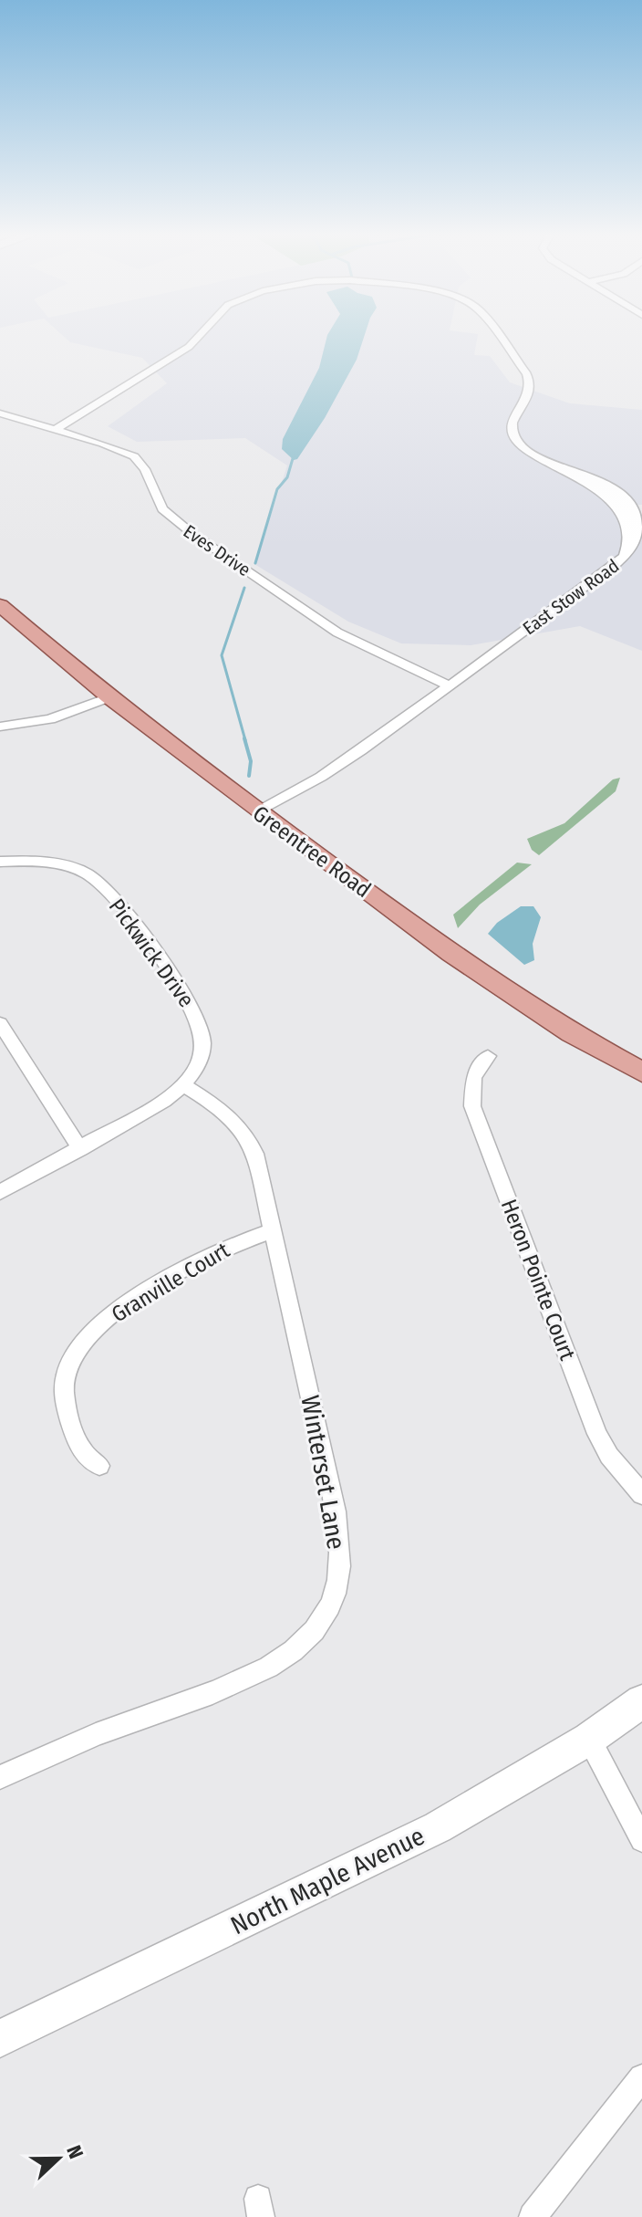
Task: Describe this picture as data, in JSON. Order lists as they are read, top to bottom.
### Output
{
  "streets": {
    "main road": ["Greentree Road", "North Maple Avenue"],
    "street": [
      "Eves Drive",
      "East Stow Road",
      "Pickwick Drive",
      "Heron Pointe Court",
      "Granville Court",
      "Winterset Lane"
    ]
  },
  "crossings": [
    ["Eves Drive", "East Stow Road"],
    ["East Stow Road", "Greentree Road"],
    ["Pickwick Drive", "Winterset Lane"],
    ["Granville Court", "Winterset Lane"]
  ],
  "north": "right"
}
